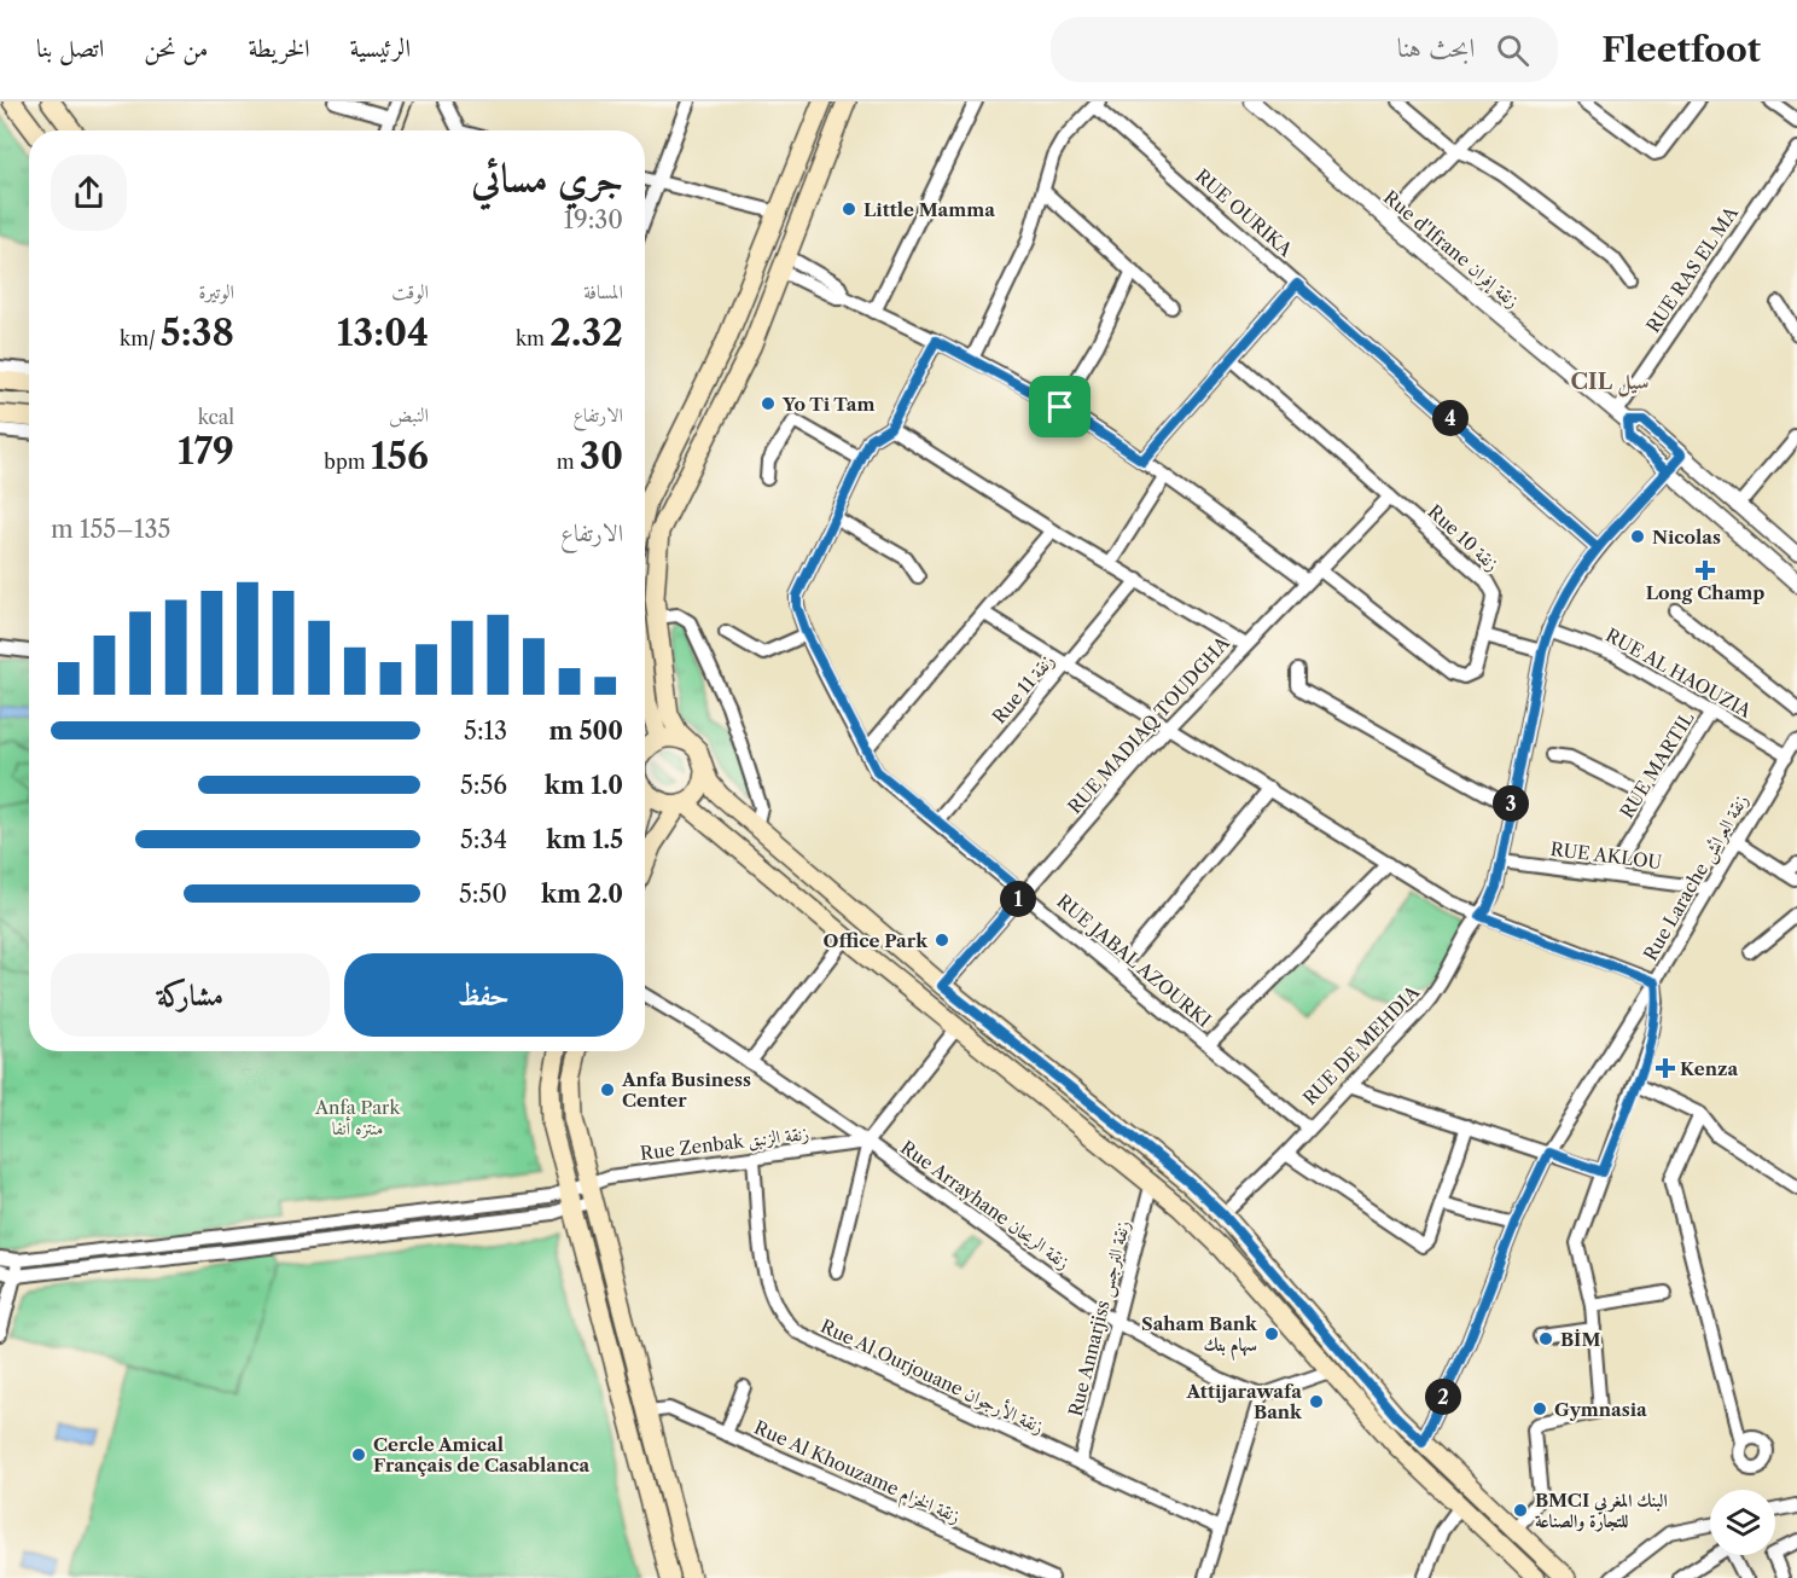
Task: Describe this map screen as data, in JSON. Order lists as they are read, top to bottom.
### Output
{
  "streets": {
    "street": [
      "RUE OURIKA",
      "Rue d'Ifrane زنقة إفران",
      "RUE RAS EL MA",
      "Rue 10 زنقة",
      "RUE AL HAOUZIA",
      "Rue 11 زنقة",
      "RUE MADIAQ TOUDGHA",
      "RUE MARTIL",
      "RUE AKLOU",
      "Rue Larache زنقة العرائش",
      "RUE JABAL AZOURKI",
      "RUE DE MEHDIA",
      "Rue Zenbak زنقة الزنبق",
      "Rue Arrayhane زنقة الريحان",
      "Rue Annarjiss زنقة النرجس",
      "Rue Al Ourjouane زنقة الأرجوان",
      "Rue Al Khouzame زنقة الخزام"
    ]
  },
  "crossings": [
    ["RUE OURIKA", "RUE DE MEHDIA"],
    ["Rue d'Ifrane زنقة إفران", "RUE RAS EL MA"],
    ["Rue d'Ifrane زنقة إفران", "RUE DE MEHDIA"],
    ["Rue 10 زنقة", "RUE MADIAQ TOUDGHA"],
    ["RUE AL HAOUZIA", "RUE MARTIL"],
    ["RUE AL HAOUZIA", "Rue Larache زنقة العرائش"],
    ["RUE AL HAOUZIA", "RUE DE MEHDIA"],
    ["Rue 11 زنقة", "RUE JABAL AZOURKI"],
    ["RUE MADIAQ TOUDGHA", "RUE JABAL AZOURKI"],
    ["RUE MARTIL", "RUE AKLOU"],
    ["RUE AKLOU", "Rue Larache زنقة العرائش"],
    ["RUE AKLOU", "RUE DE MEHDIA"],
    ["RUE JABAL AZOURKI", "RUE DE MEHDIA"],
    ["Rue Zenbak زنقة الزنبق", "Rue Arrayhane زنقة الريحان"],
    ["Rue Zenbak زنقة الزنبق", "Rue Al Ourjouane زنقة الأرجوان"],
    ["Rue Arrayhane زنقة الريحان", "Rue Annarjiss زنقة النرجس"],
    ["Rue Annarjiss زنقة النرجس", "Rue Al Ourjouane زنقة الأرجوان"]
  ],
  "districts": ["CIL سيل"],
  "parks": ["Anfa Park منتزه أنفا"],
  "places": {
    "other": [
      "Little Mamma",
      "Yo Ti Tam",
      "Nicolas",
      "Office Park",
      "Anfa Business Center",
      "Saham Bank سهام بنك",
      "BİM",
      "Attijarawafa Bank",
      "Gymnasia",
      "Cercle Amical Français de Casablanca",
      "BMCI البنك المغربي للتجارة والصناعة"
    ],
    "health": ["Long Champ", "Kenza"]
  },
  "page": {
    "header": "Fleetfoot",
    "search": "ابحث هنا",
    "nav": [
      "الرئيسية",
      "الخريطة",
      "من نحن",
      "اتصل بنا"
    ],
    "heading": ["جري مسائي", "19:30"],
    "stats": [
      ["المسافة", "2.32 km"],
      ["الوقت", "13:04"],
      ["الوتيرة", "5:38 /km"],
      ["الارتفاع", "30 m"],
      ["النبض", "156 bpm"],
      ["kcal", "179"]
    ],
    "pins": [
      "4",
      "3",
      "1",
      "2"
    ],
    "chart": ["الارتفاع", "135–155 m"],
    "list": [
      {
        "name": "500 m",
        "note": "5:13"
      },
      {
        "name": "1.0 km",
        "note": "5:56"
      },
      {
        "name": "1.5 km",
        "note": "5:34"
      },
      {
        "name": "2.0 km",
        "note": "5:50"
      }
    ],
    "buttons": ["حفظ", "مشاركة"]
  }
}
